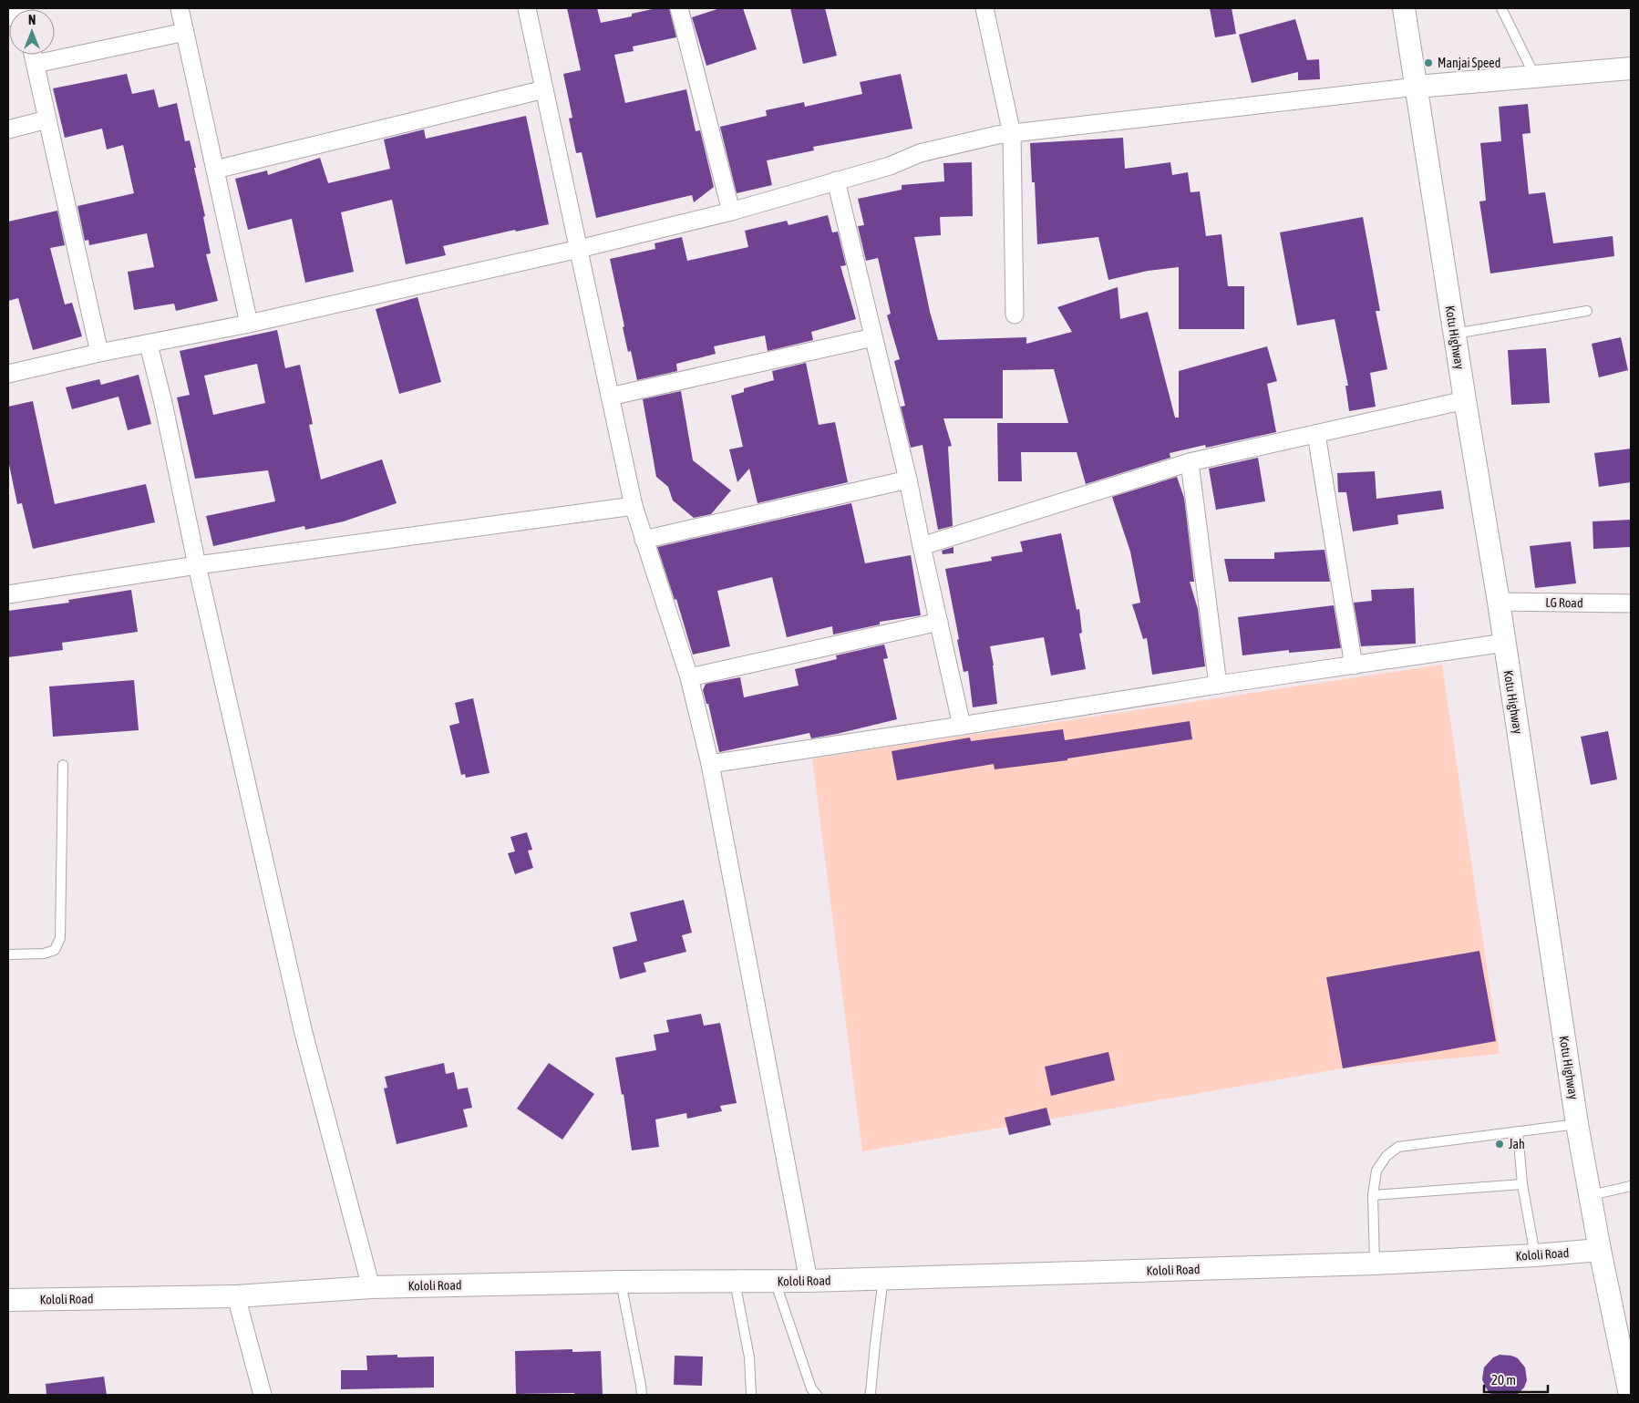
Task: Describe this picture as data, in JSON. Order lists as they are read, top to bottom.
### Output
{
  "streets": {
    "street": ["Kotu Highway", "LG Road", "Kololi Road"]
  },
  "crossings": [
    ["Kotu Highway", "LG Road"],
    ["Kotu Highway", "Kololi Road"]
  ],
  "places": ["Manjai Speed", "Jah"],
  "scale_bar": "20 m",
  "north": "top"
}
